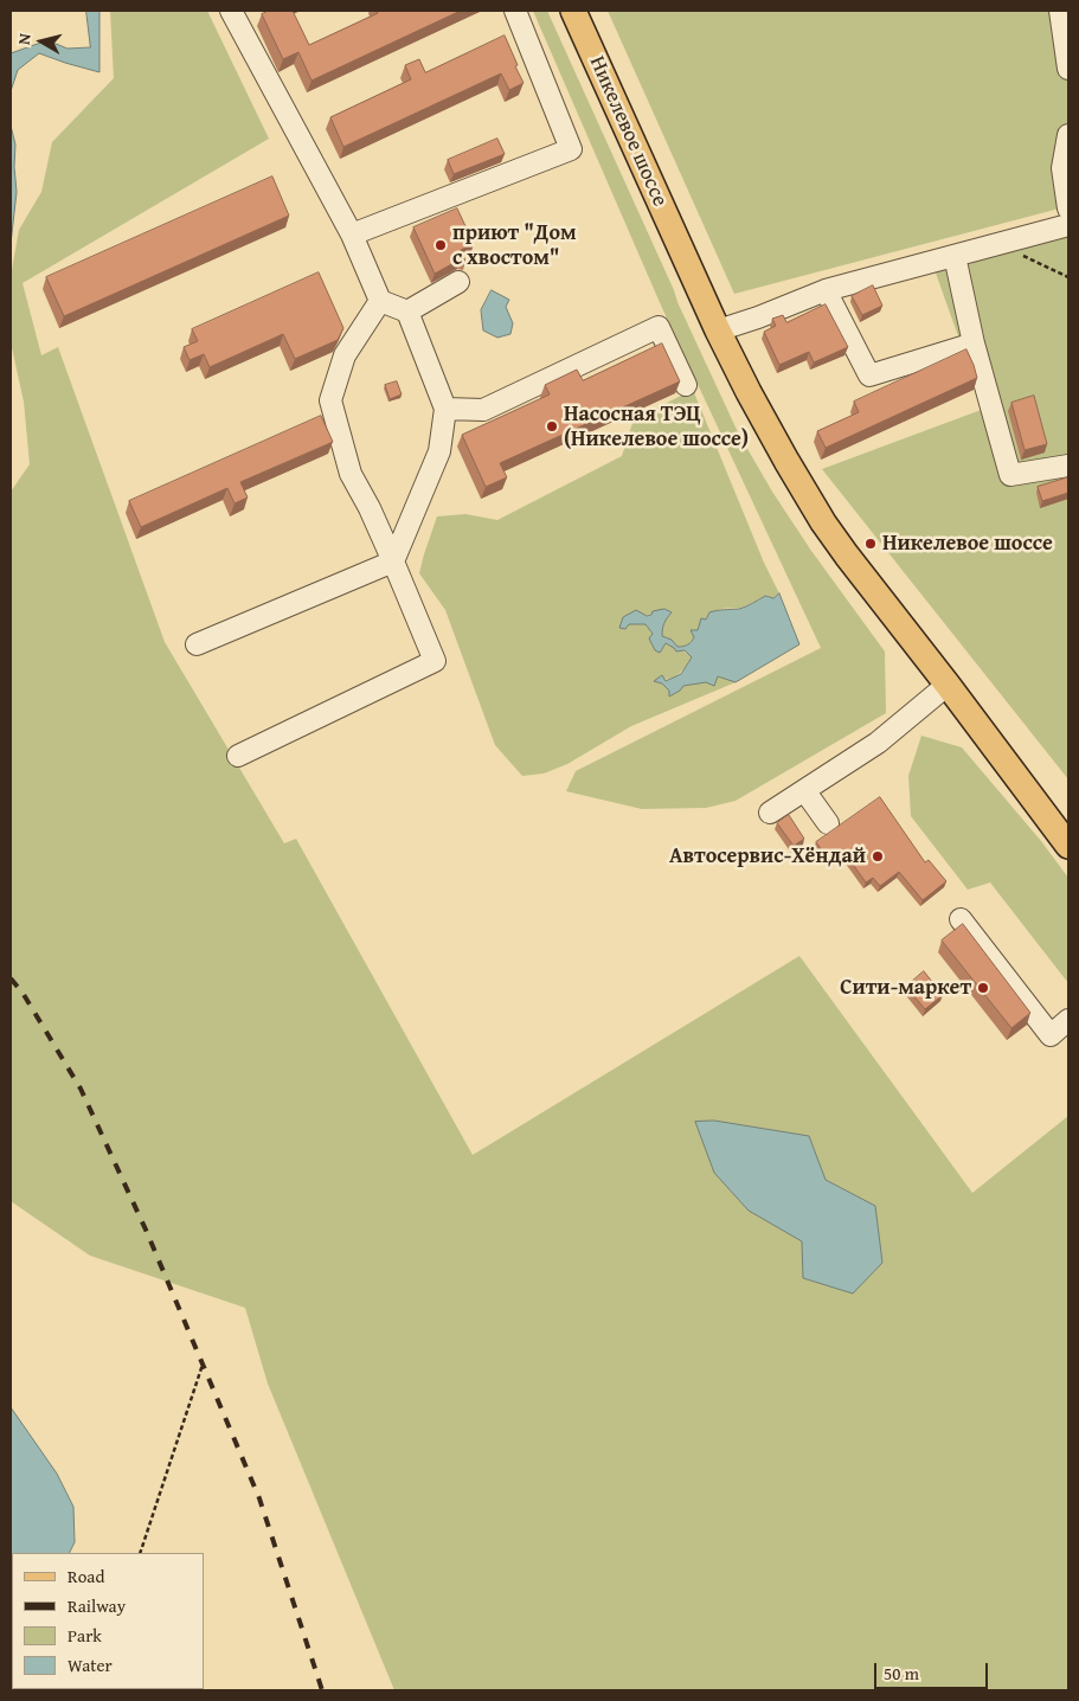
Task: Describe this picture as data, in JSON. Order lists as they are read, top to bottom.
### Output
{
  "streets": {
    "main road": ["Никелевое шоссе"]
  },
  "places": [
    "приют \"Дом с хвостом\"",
    "Насосная ТЭЦ (Никелевое шоссе)",
    "Никелевое шоссе",
    "Автосервис-Хёндай",
    "Сити-маркет"
  ],
  "legend": [
    "Road",
    "Railway",
    "Park",
    "Water"
  ],
  "scale_bar": "50 m",
  "north": "left"
}
